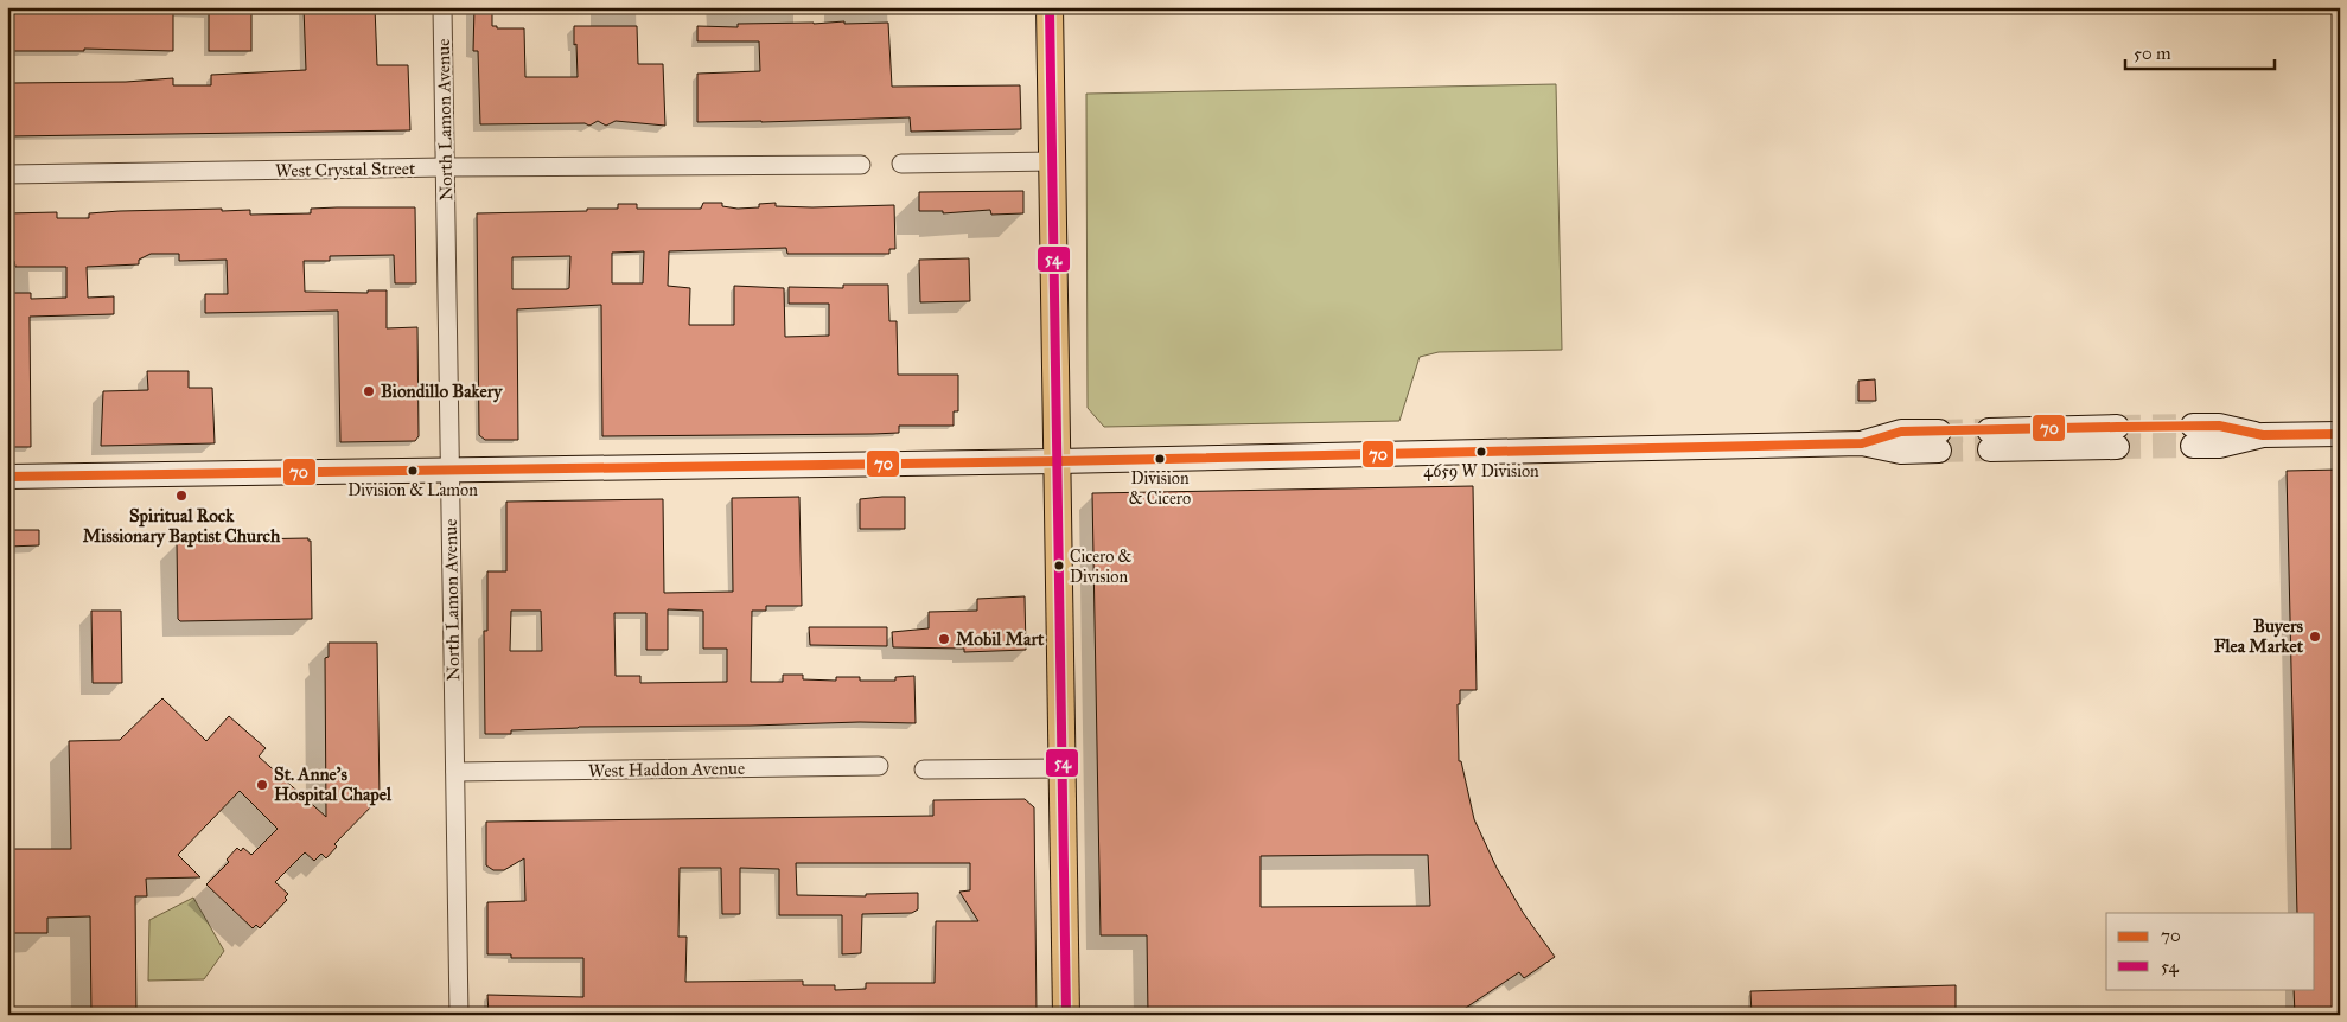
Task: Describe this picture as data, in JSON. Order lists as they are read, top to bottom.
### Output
{
  "streets": {
    "street": ["North Lamon Avenue", "West Crystal Street", "West Haddon Avenue"]
  },
  "crossings": [
    ["North Lamon Avenue", "West Crystal Street"],
    ["North Lamon Avenue", "West Haddon Avenue"]
  ],
  "places": [
    "Biondillo Bakery",
    "4659 W Division",
    "Division & Cicero",
    "Division & Lamon",
    "Spiritual Rock Missionary Baptist Church",
    "Cicero & Division",
    "Buyers Flea Market",
    "Mobil Mart",
    "St. Anne’s Hospital Chapel"
  ],
  "lines": ["transit line 54", "transit line 70"],
  "legend": ["70", "54"],
  "scale_bar": "50 m"
}
